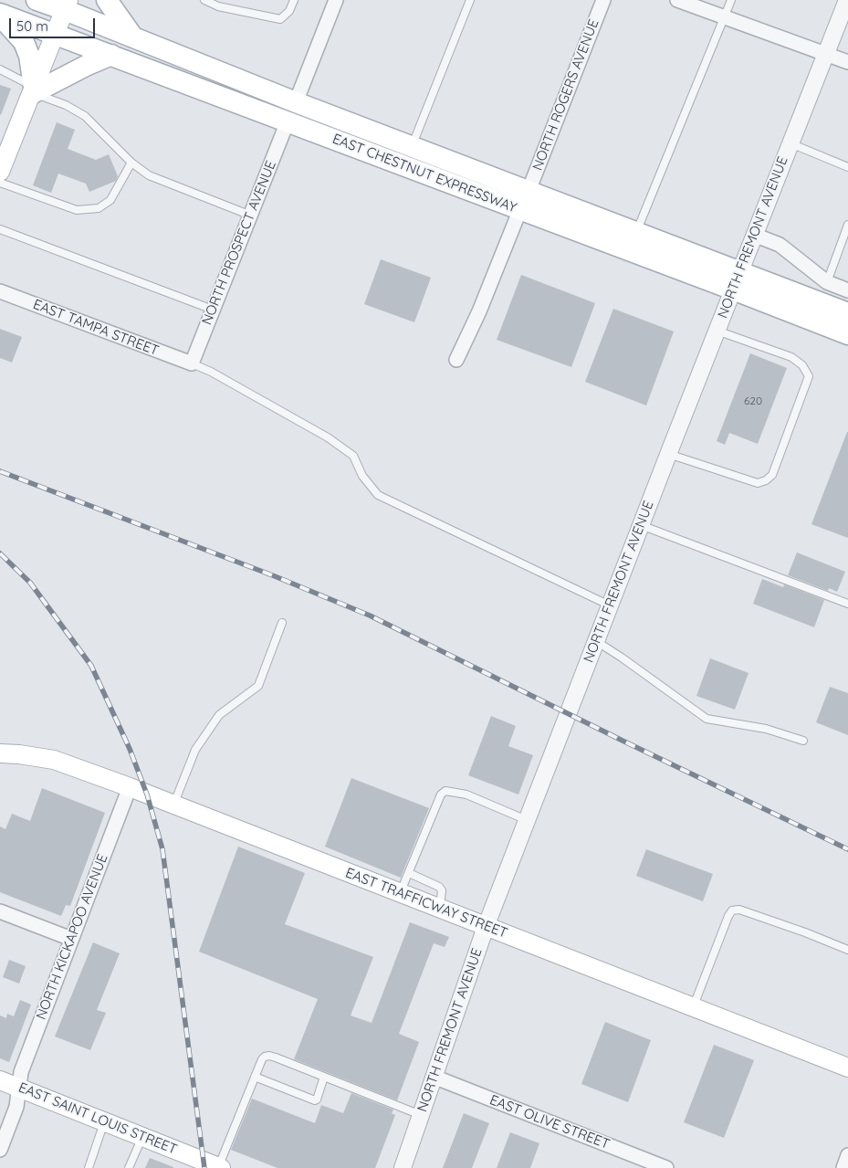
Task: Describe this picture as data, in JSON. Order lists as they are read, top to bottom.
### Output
{
  "streets": {
    "main road": ["EAST CHESTNUT EXPRESSWAY", "EAST TRAFFICWAY STREET", "EAST SAINT LOUIS STREET"],
    "street": [
      "NORTH ROGERS AVENUE",
      "NORTH FREMONT AVENUE",
      "NORTH PROSPECT AVENUE",
      "EAST TAMPA STREET",
      "NORTH KICKAPOO AVENUE",
      "EAST OLIVE STREET"
    ]
  },
  "crossings": [
    ["NORTH ROGERS AVENUE", "EAST CHESTNUT EXPRESSWAY"],
    ["EAST CHESTNUT EXPRESSWAY", "NORTH FREMONT AVENUE"],
    ["EAST CHESTNUT EXPRESSWAY", "NORTH PROSPECT AVENUE"],
    ["NORTH FREMONT AVENUE", "EAST TRAFFICWAY STREET"],
    ["NORTH FREMONT AVENUE", "EAST OLIVE STREET"],
    ["NORTH PROSPECT AVENUE", "EAST TAMPA STREET"],
    ["EAST TRAFFICWAY STREET", "NORTH KICKAPOO AVENUE"],
    ["NORTH KICKAPOO AVENUE", "EAST SAINT LOUIS STREET"]
  ],
  "house_numbers": ["620"],
  "scale_bar": "50 m"
}
